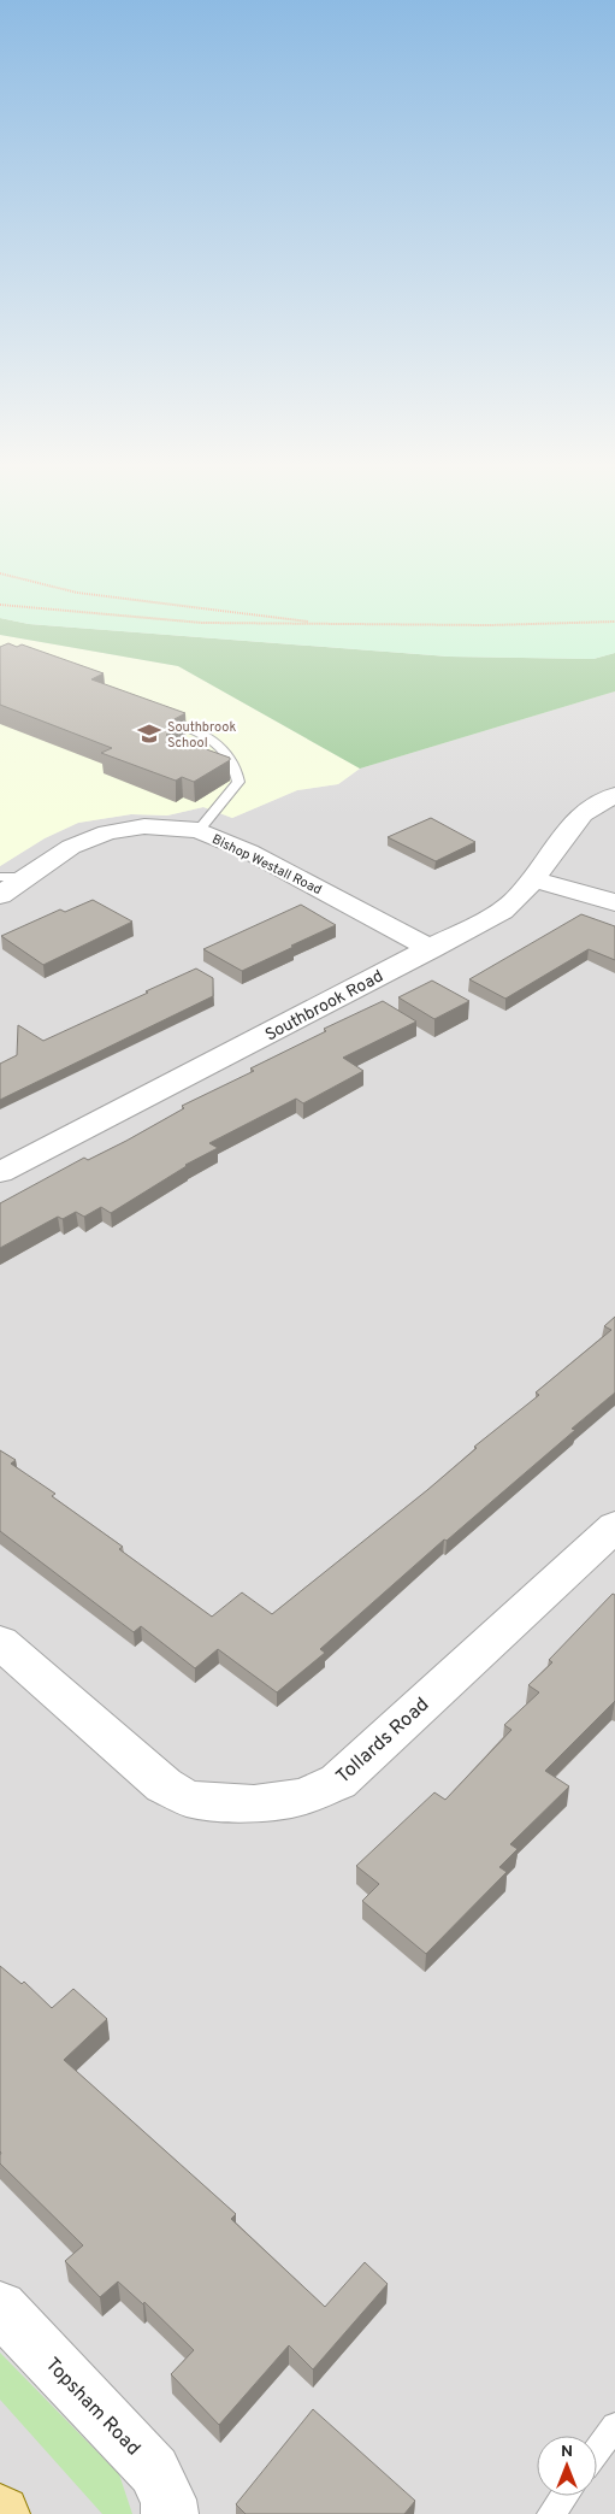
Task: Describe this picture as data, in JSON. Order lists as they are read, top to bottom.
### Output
{
  "streets": {
    "street": [
      "Bishop Westall Road",
      "Southbrook Road",
      "Tollards Road",
      "Topsham Road"
    ]
  },
  "crossings": [
    ["Bishop Westall Road", "Southbrook Road"]
  ],
  "places": {
    "school or university": ["Southbrook School"]
  },
  "north": "top"
}
